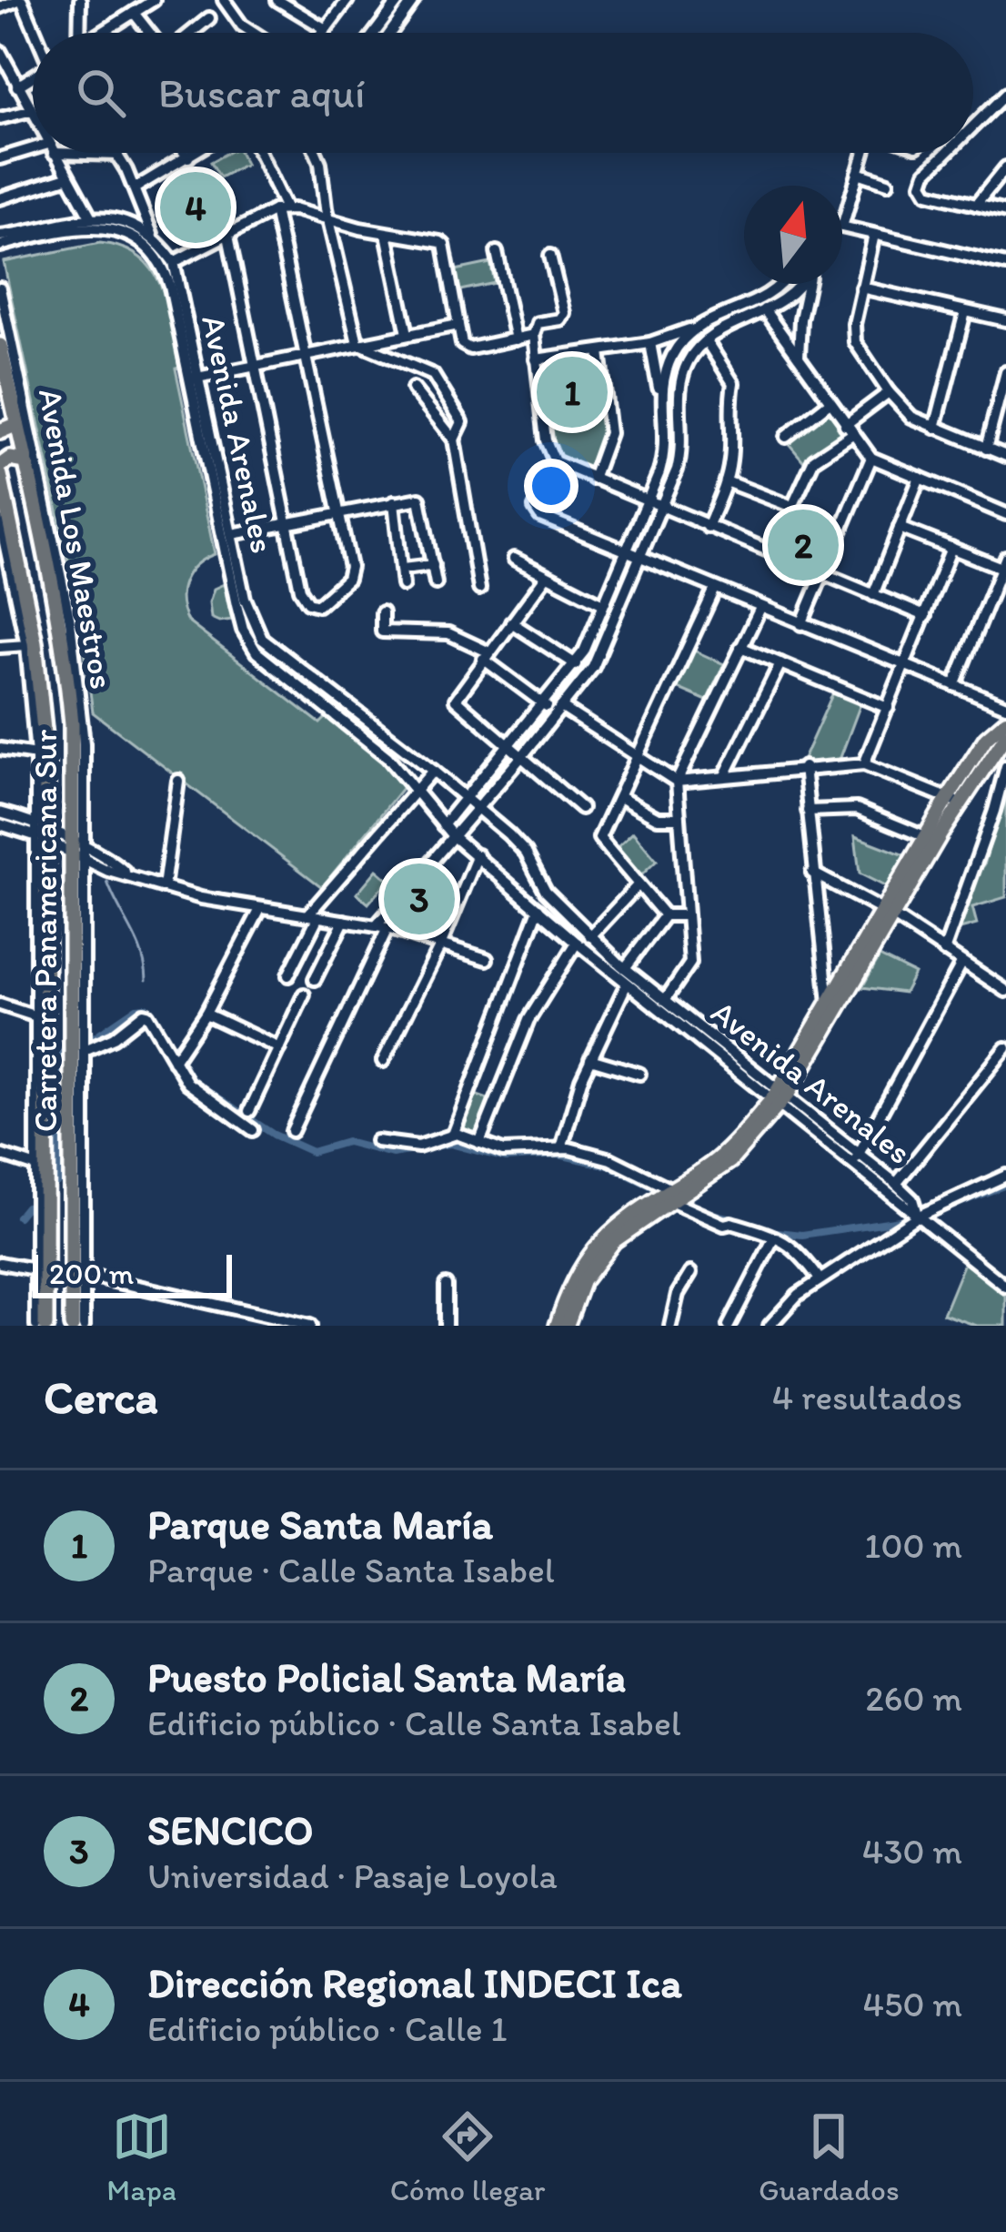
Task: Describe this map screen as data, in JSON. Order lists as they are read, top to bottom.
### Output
{
  "streets": {
    "highway": ["Carretera Panamericana Sur"],
    "street": ["Avenida Arenales", "Avenida Los Maestros"]
  },
  "crossings": [
    ["Avenida Los Maestros", "Carretera Panamericana Sur"]
  ],
  "scale_bar": "200 m",
  "north": "top",
  "page": {
    "search": "Buscar aquí",
    "pins": [
      "4",
      "1",
      "2",
      "3"
    ],
    "scale": "200 m",
    "heading": ["Cerca", "4 resultados"],
    "list": [
      {
        "mark": "1",
        "name": "Parque Santa María",
        "note": "Parque · Calle Santa Isabel",
        "value": "100 m"
      },
      {
        "mark": "2",
        "name": "Puesto Policial Santa María",
        "note": "Edificio público · Calle Santa Isabel",
        "value": "260 m"
      },
      {
        "mark": "3",
        "name": "SENCICO",
        "note": "Universidad · Pasaje Loyola",
        "value": "430 m"
      },
      {
        "mark": "4",
        "name": "Dirección Regional INDECI Ica",
        "note": "Edificio público · Calle 1",
        "value": "450 m"
      }
    ],
    "nav": ["Mapa", "Cómo llegar", "Guardados"]
  }
}
